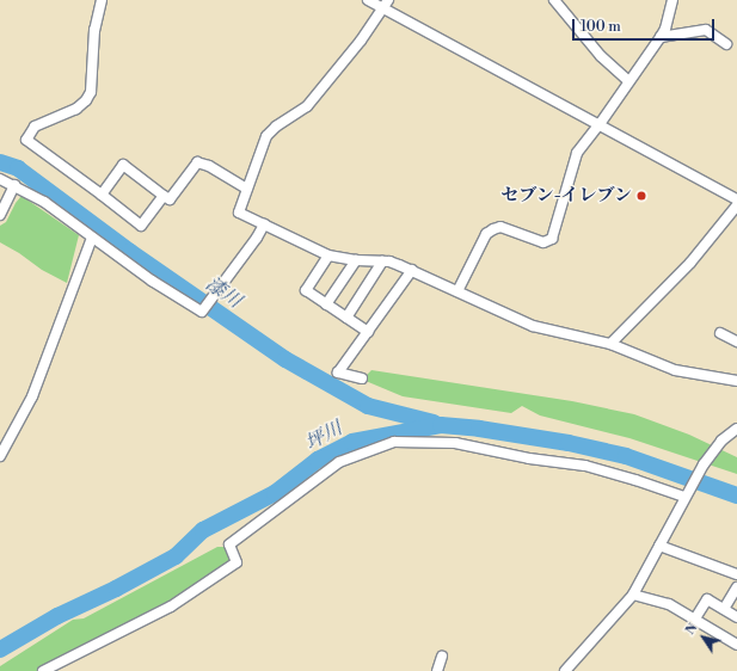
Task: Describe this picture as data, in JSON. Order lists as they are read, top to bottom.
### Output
{
  "water": ["漆川", "坪川"],
  "places": ["セブン-イレブン"],
  "scale_bar": "100 m",
  "north": "top left"
}
